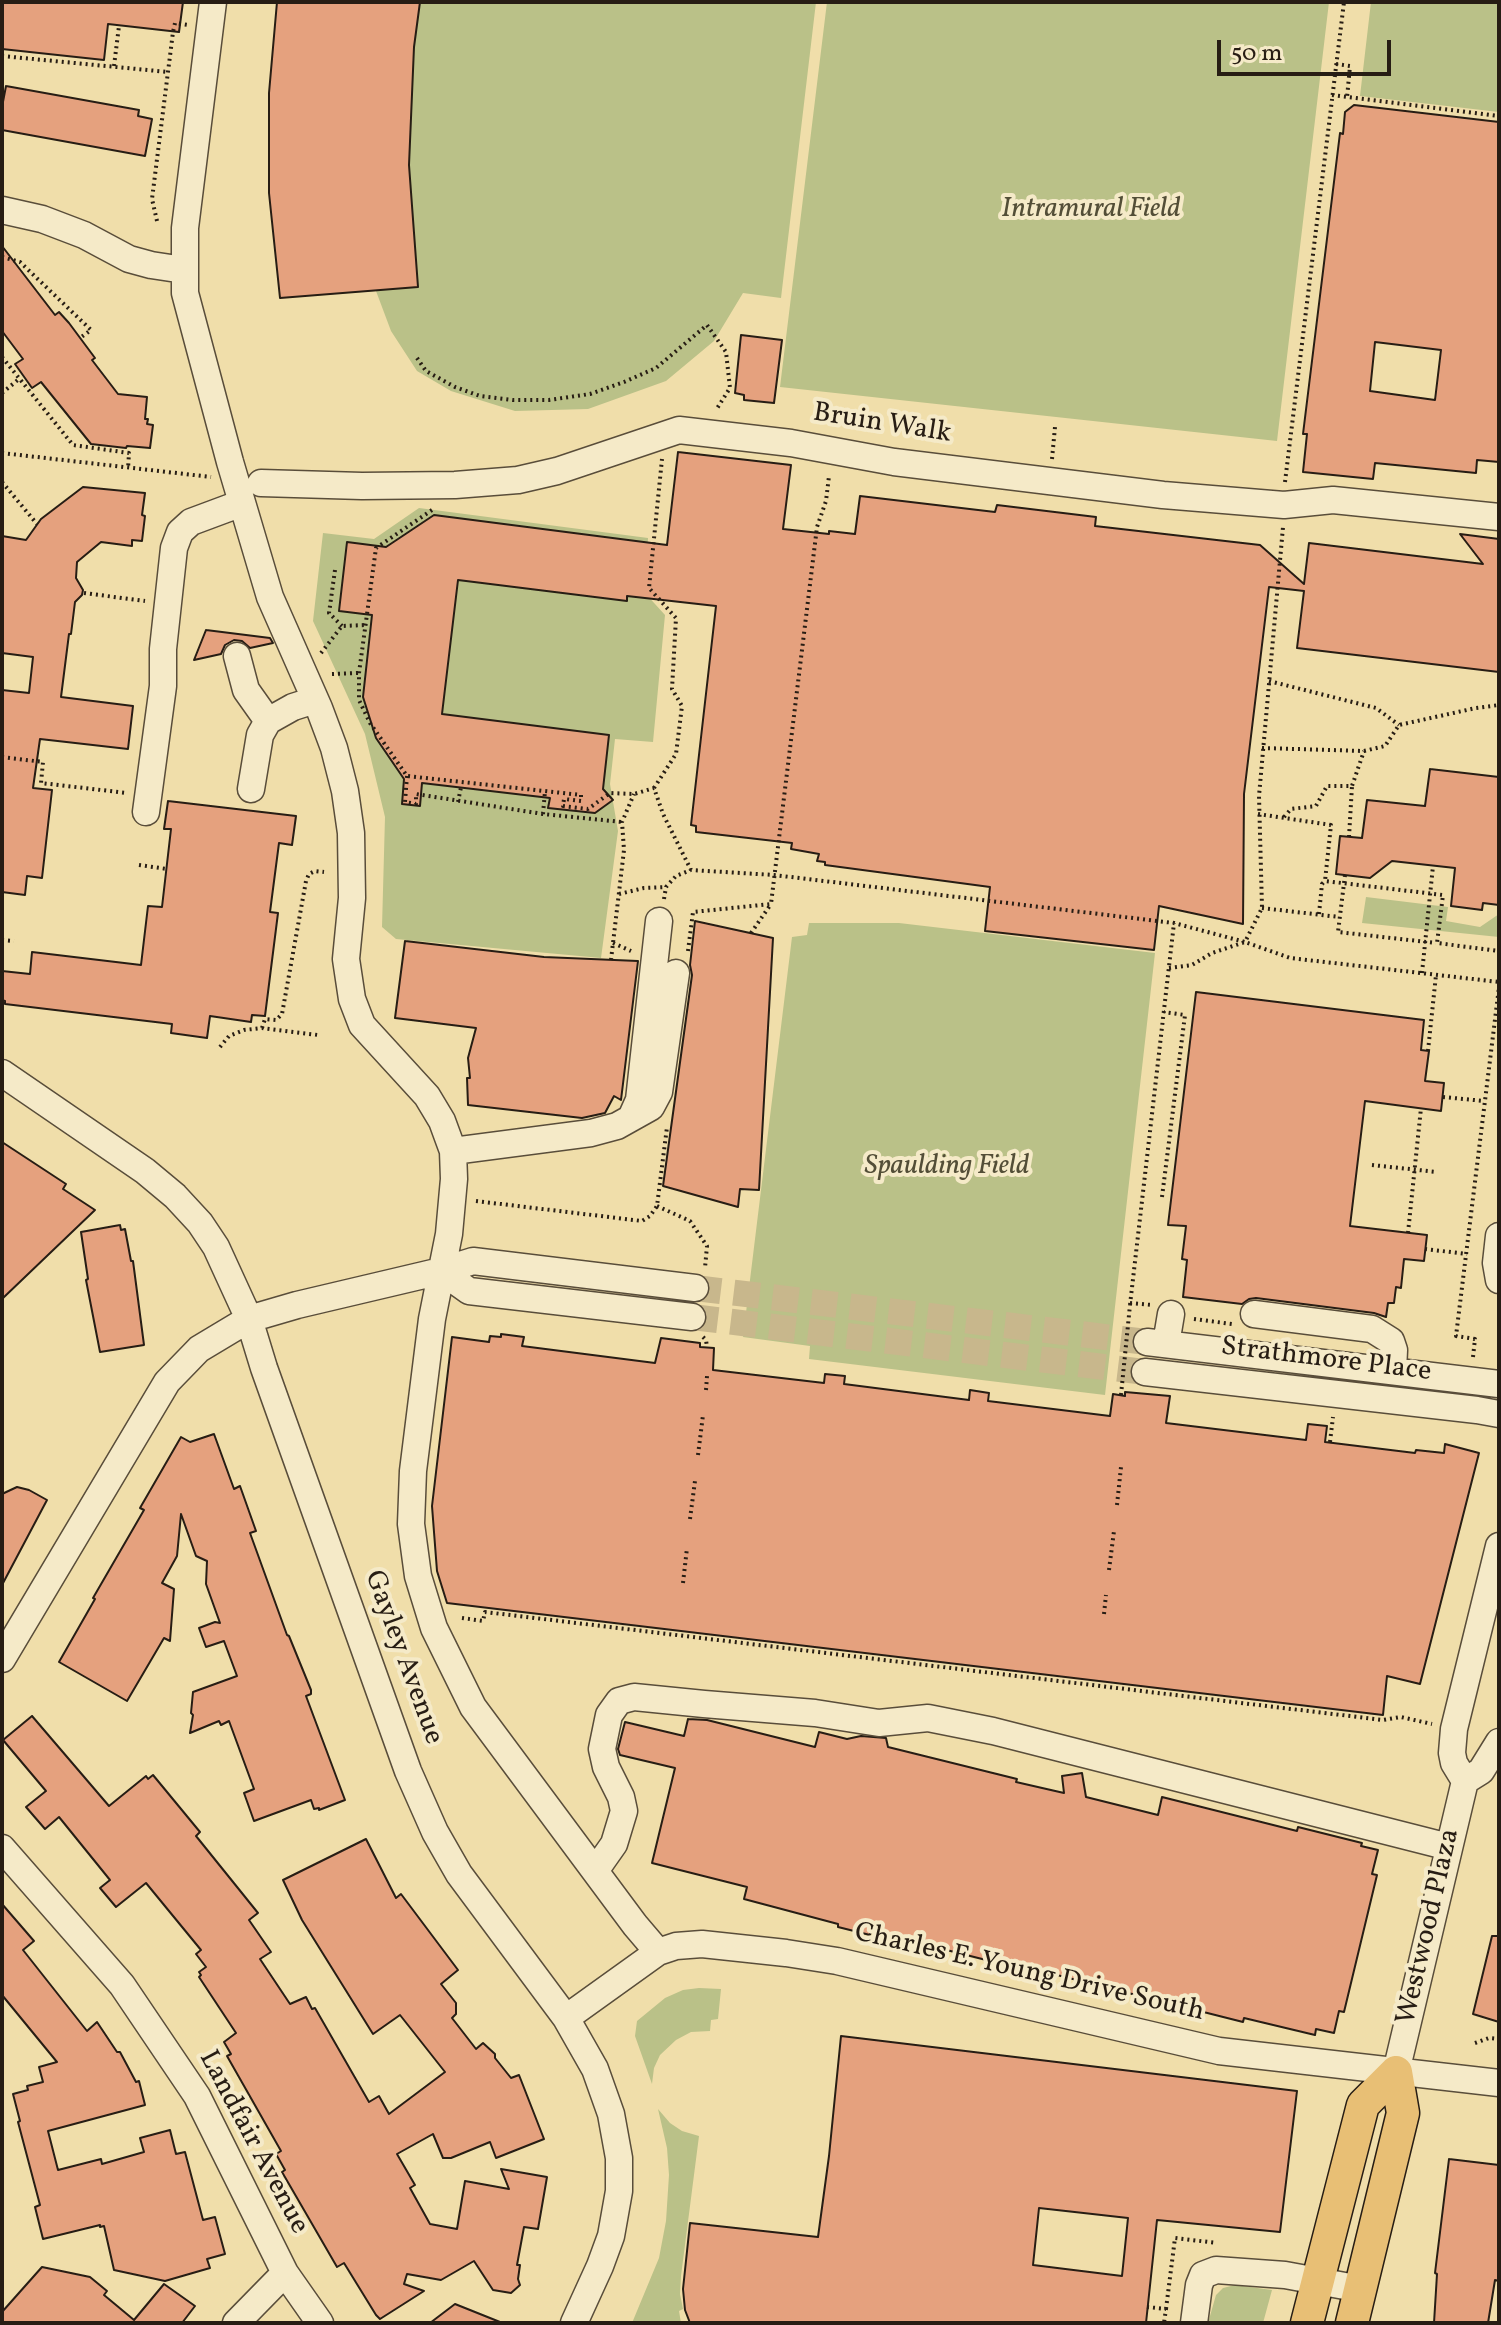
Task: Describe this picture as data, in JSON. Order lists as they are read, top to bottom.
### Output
{
  "streets": {
    "main road": ["Westwood Plaza"],
    "street": [
      "Bruin Walk",
      "Strathmore Place",
      "Gayley Avenue",
      "Charles E. Young Drive South",
      "Landfair Avenue"
    ]
  },
  "crossings": [
    ["Gayley Avenue", "Charles E. Young Drive South"],
    ["Westwood Plaza", "Charles E. Young Drive South"]
  ],
  "parks": ["Intramural Field", "Spaulding Field"],
  "scale_bar": "50 m"
}
